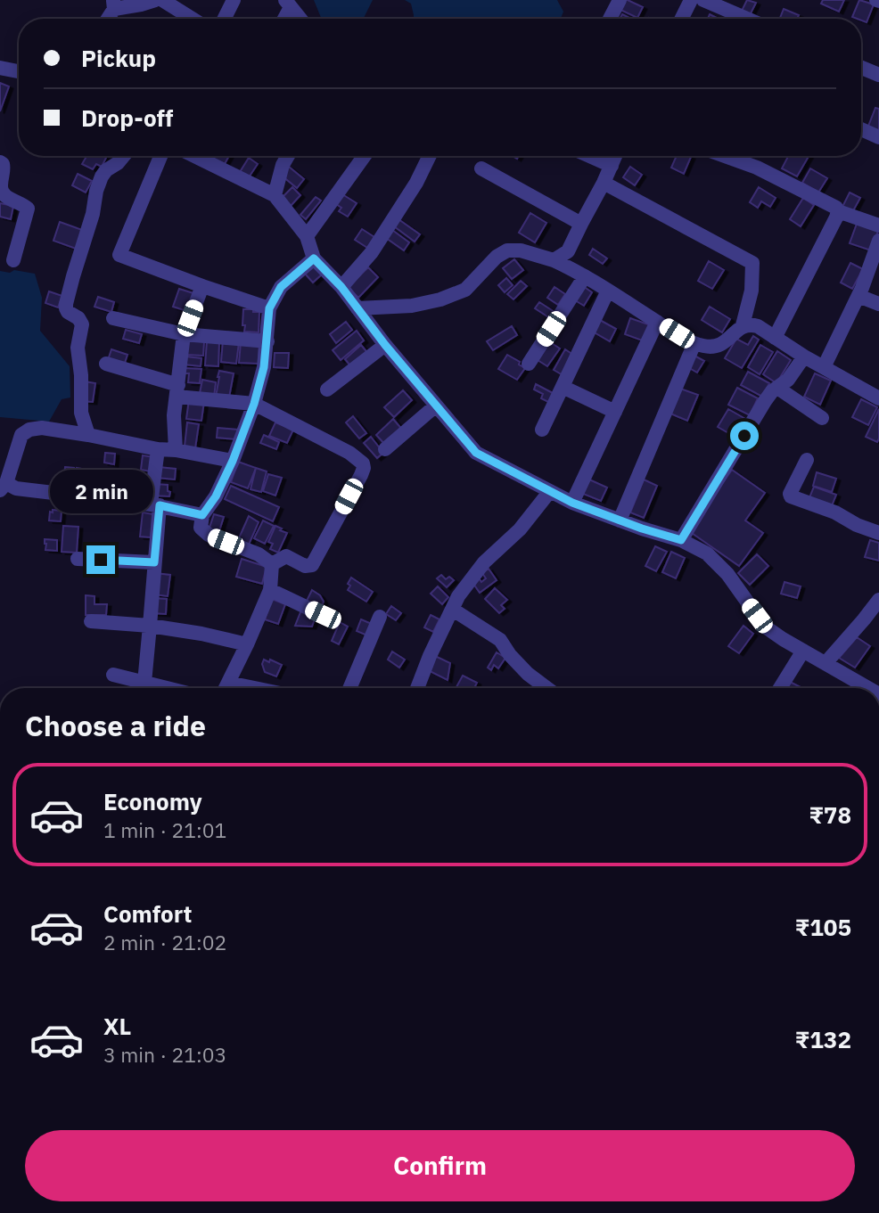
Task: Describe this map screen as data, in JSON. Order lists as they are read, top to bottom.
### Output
{
  "page": {
    "banner": ["Pickup", "Drop-off"],
    "bubble": "2 min",
    "heading": "Choose a ride",
    "list": [
      {
        "name": "Economy",
        "note": "1 min · 21:01",
        "value": "₹78"
      },
      {
        "name": "Comfort",
        "note": "2 min · 21:02",
        "value": "₹105"
      },
      {
        "name": "XL",
        "note": "3 min · 21:03",
        "value": "₹132"
      }
    ],
    "buttons": "Confirm"
  }
}
